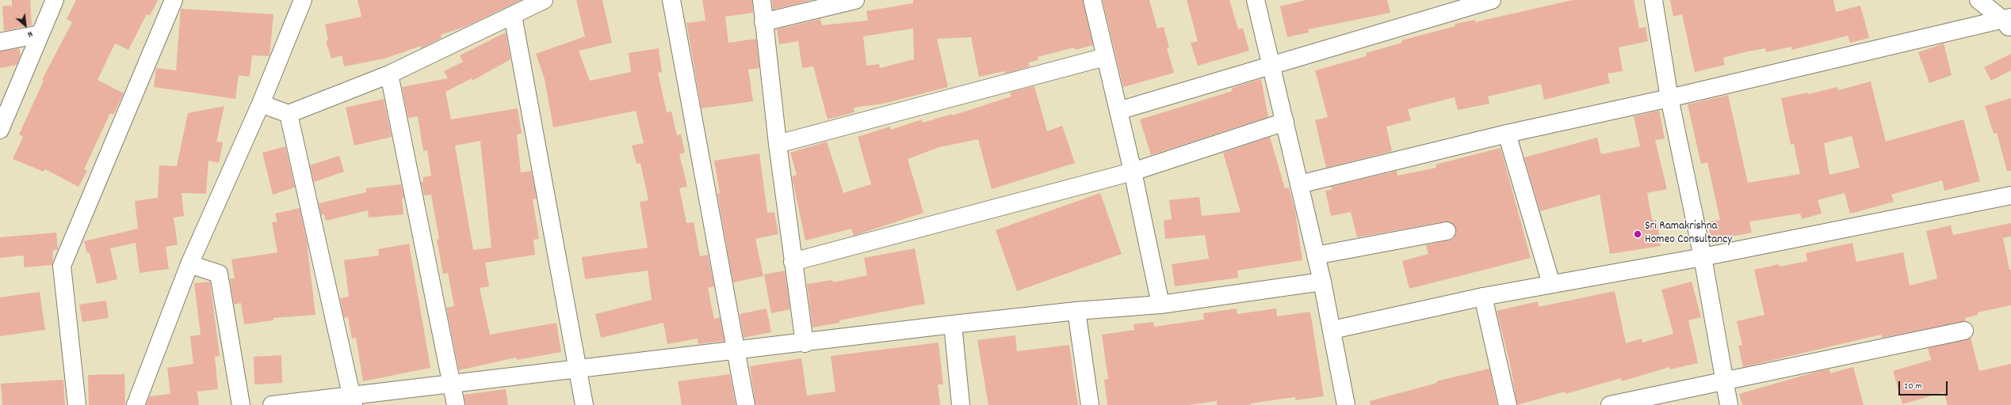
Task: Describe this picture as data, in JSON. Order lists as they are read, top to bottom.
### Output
{
  "places": ["Sri Ramakrishna Homeo Consultancy"],
  "scale_bar": "20 m",
  "north": "bottom right"
}
